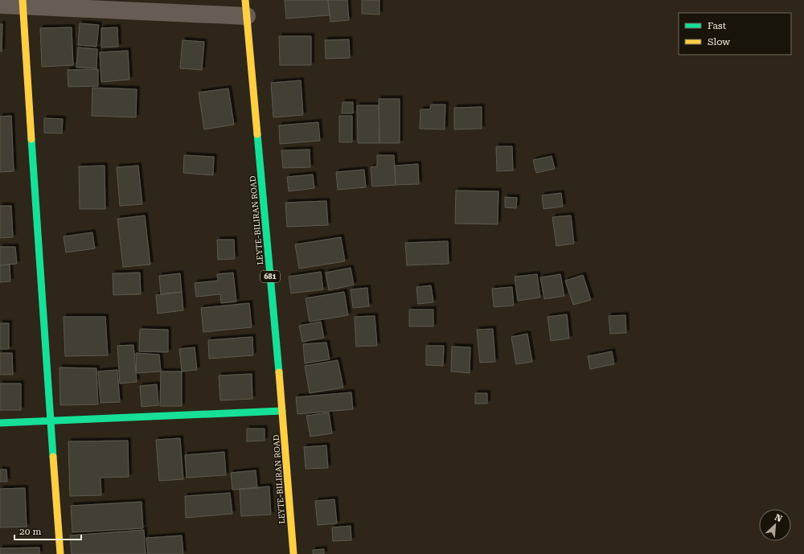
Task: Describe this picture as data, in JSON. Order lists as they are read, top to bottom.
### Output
{
  "streets": {
    "street": ["LEYTE-BILIRAN ROAD", "681"]
  },
  "legend": ["Fast", "Slow"],
  "scale_bar": "20 m",
  "north": "top right"
}
